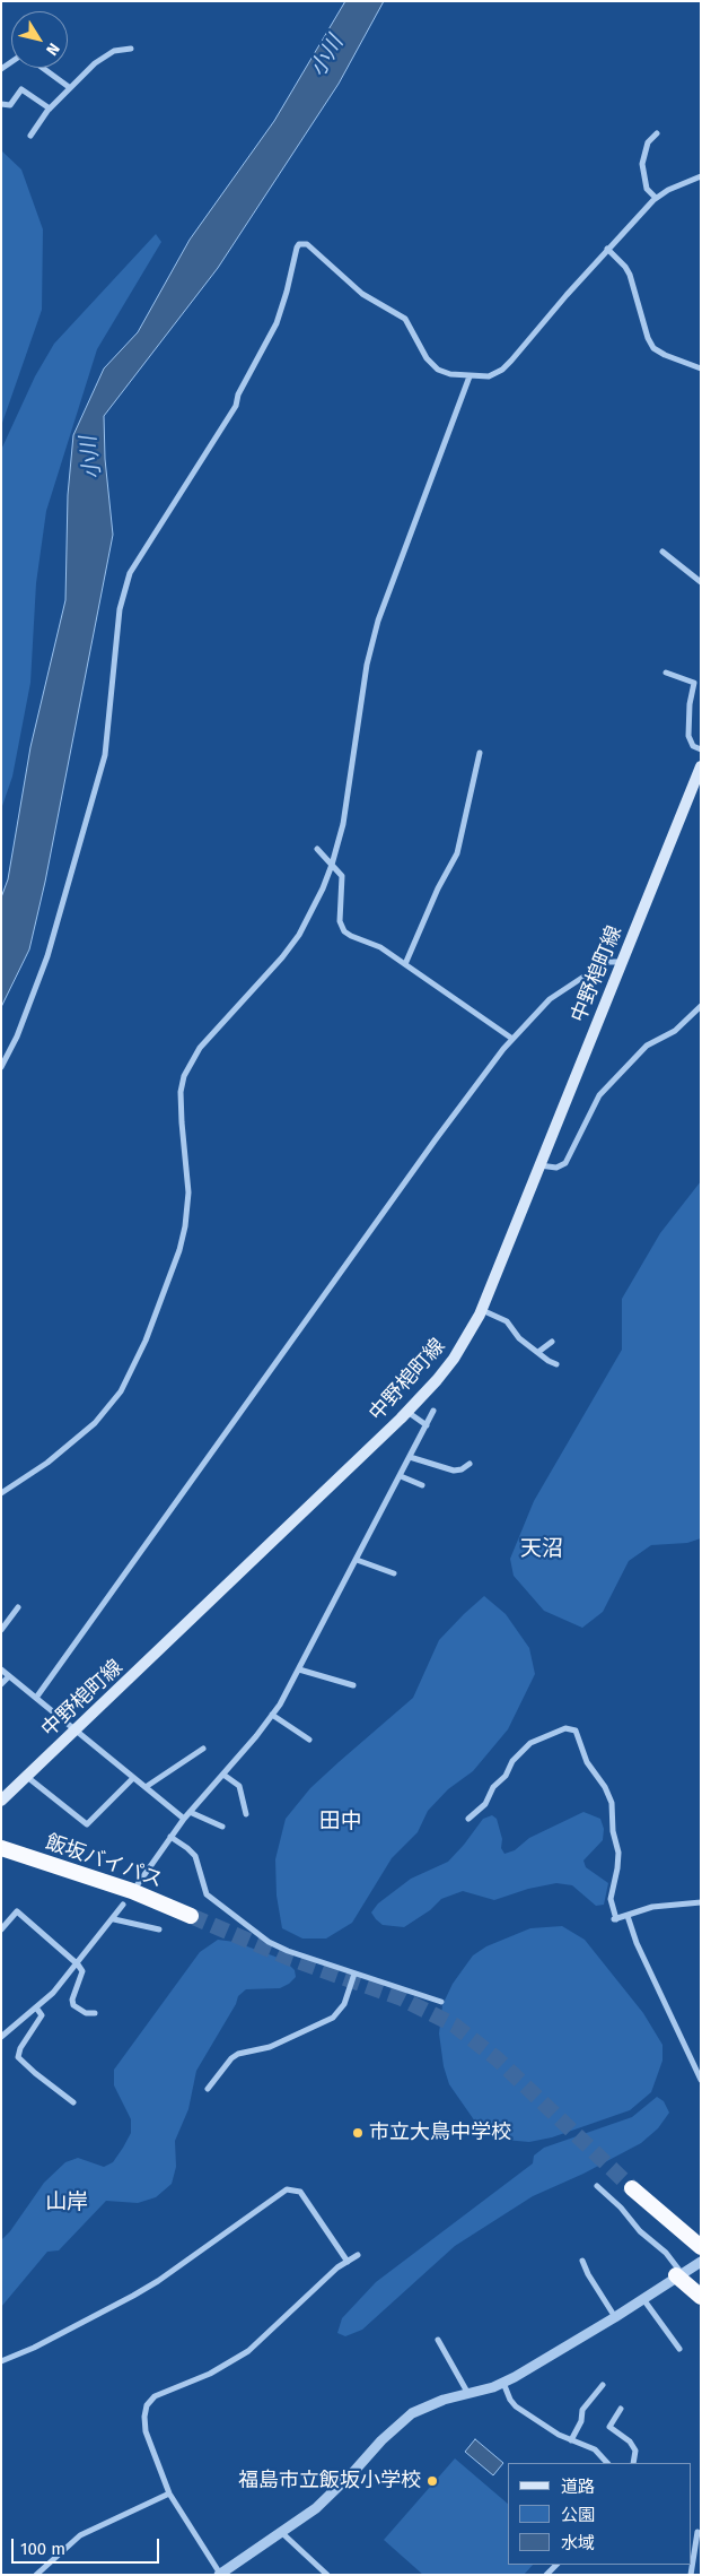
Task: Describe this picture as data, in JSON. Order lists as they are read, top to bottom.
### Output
{
  "streets": {
    "highway": ["飯坂バイパス"],
    "main road": ["中野梍町線"]
  },
  "districts": ["天沼", "田中", "山岸"],
  "water": ["小川"],
  "places": ["市立大鳥中学校", "福島市立飯坂小学校"],
  "legend": ["道路", "公園", "水域"],
  "scale_bar": "100 m",
  "north": "bottom right"
}
